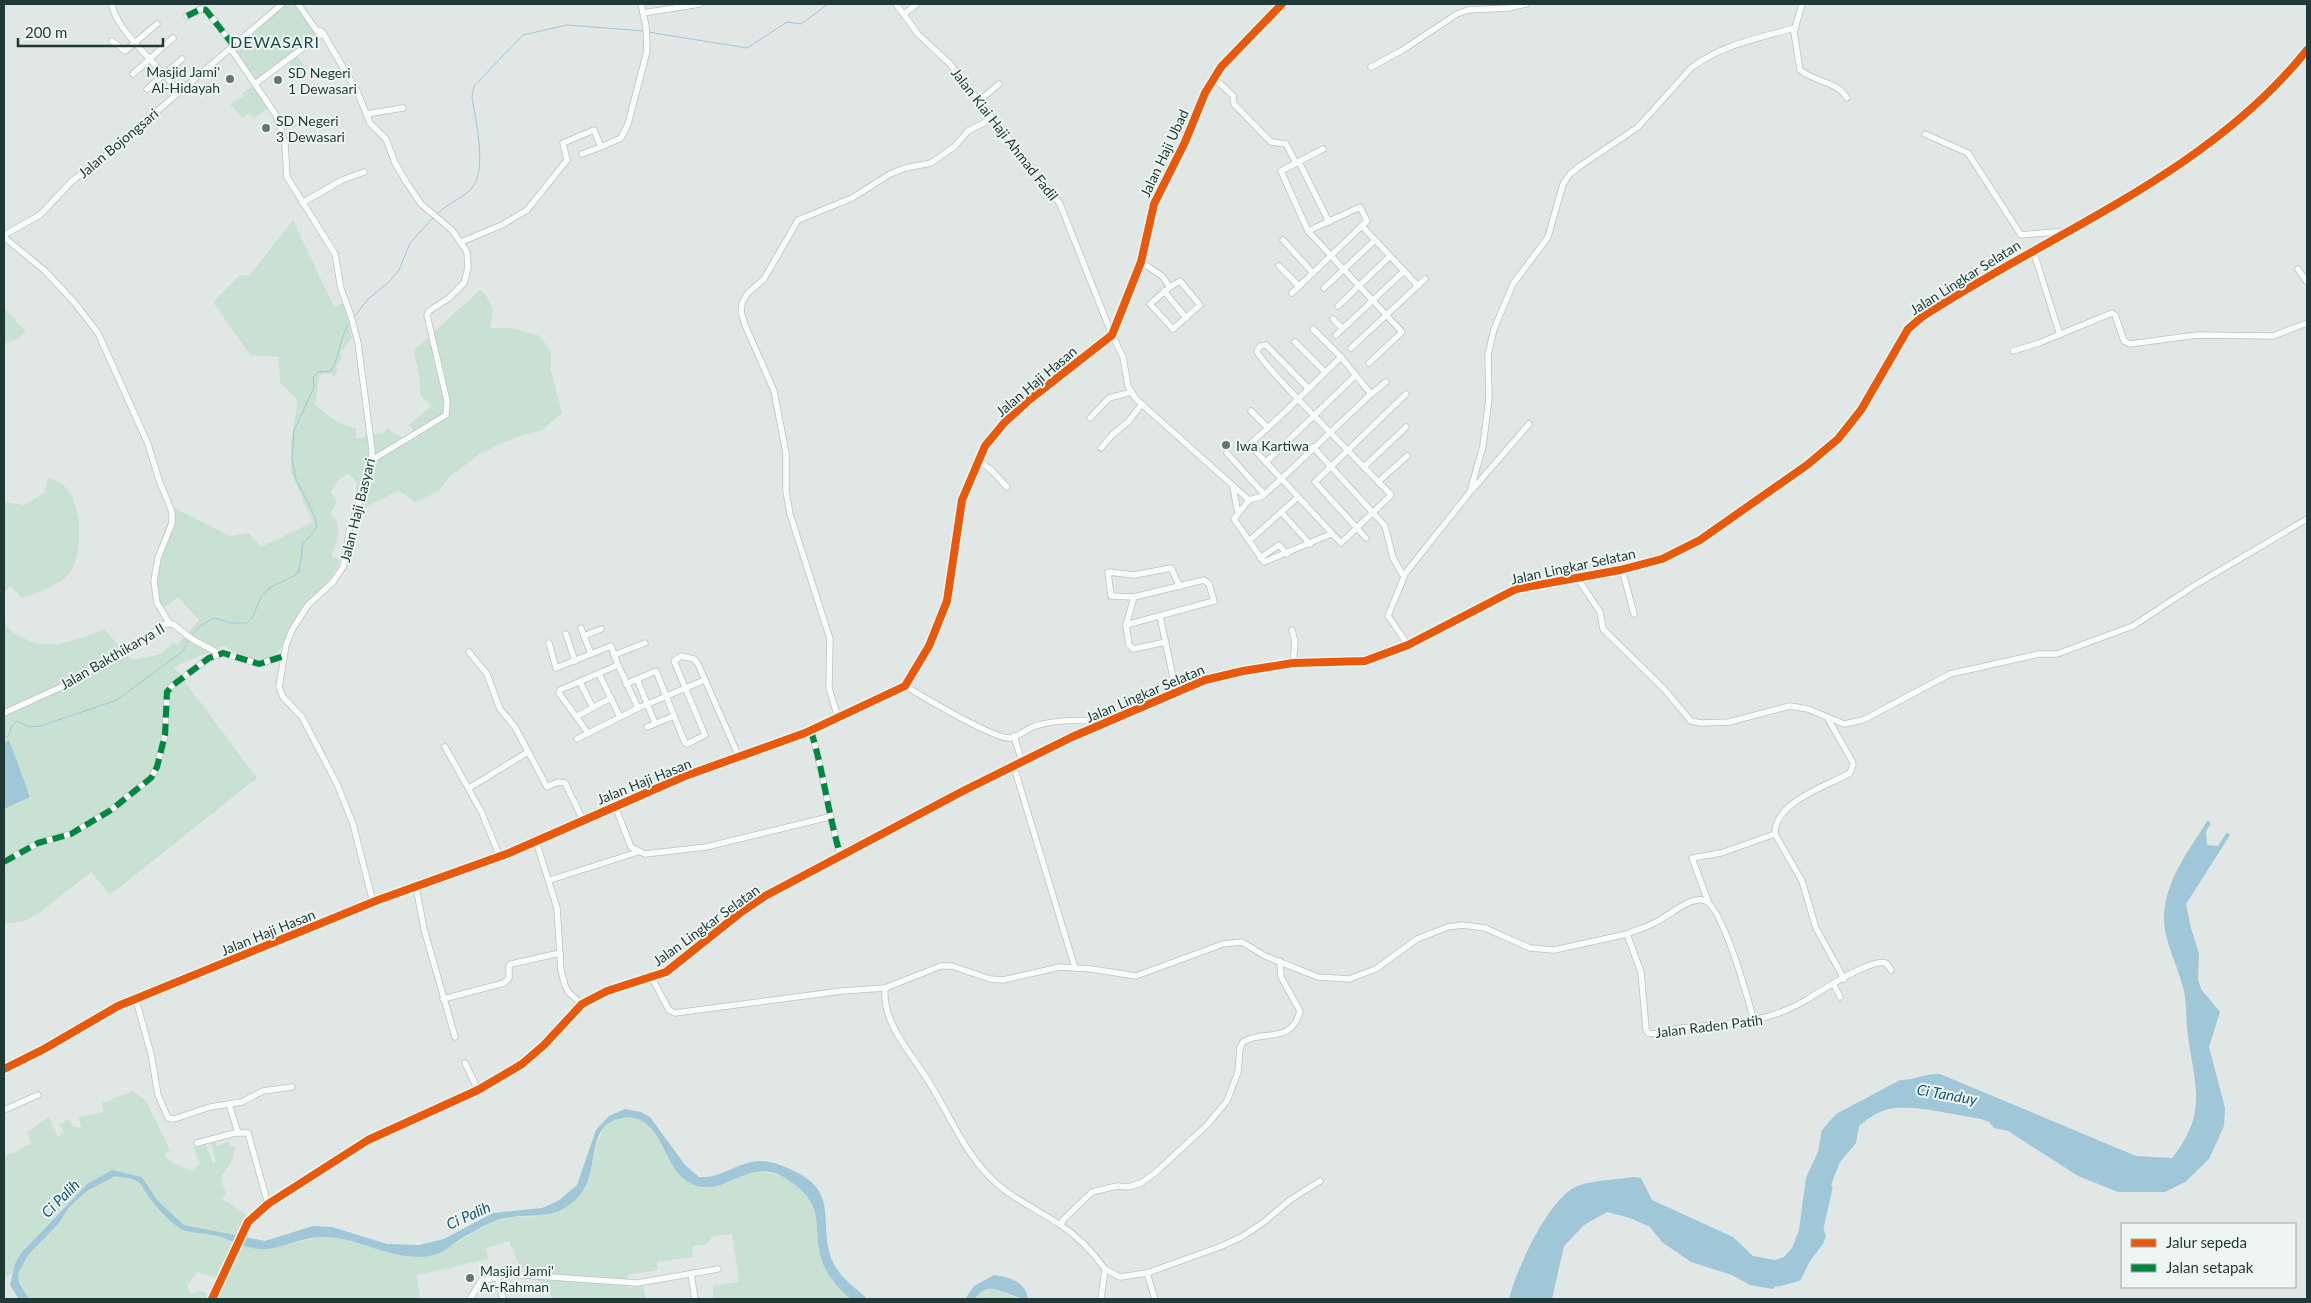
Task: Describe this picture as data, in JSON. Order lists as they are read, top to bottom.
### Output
{
  "streets": {
    "street": [
      "Jalan Kiai Haji Ahmad Fadil",
      "Jalan Bojongsari",
      "Jalan Haji Ubad",
      "Jalan Lingkar Selatan",
      "Jalan Haji Hasan",
      "Jalan Haji Basyari",
      "Jalan Bakthikarya II",
      "Jalan Raden Patih"
    ]
  },
  "crossings": [
    ["Jalan Kiai Haji Ahmad Fadil", "Jalan Haji Ubad"],
    ["Jalan Kiai Haji Ahmad Fadil", "Jalan Haji Hasan"],
    ["Jalan Bojongsari", "Jalan Haji Basyari"],
    ["Jalan Haji Ubad", "Jalan Haji Hasan"],
    ["Jalan Haji Hasan", "Jalan Haji Basyari"],
    ["Jalan Haji Basyari", "Jalan Bakthikarya II"]
  ],
  "districts": ["DEWASARI"],
  "water": ["Ci Tanduy", "Ci Palih"],
  "places": [
    "Masjid Jami' Al-Hidayah",
    "SD Negeri 1 Dewasari",
    "SD Negeri 3 Dewasari",
    "Iwa Kartiwa",
    "Masjid Jami' Ar-Rahman"
  ],
  "legend": ["Jalur sepeda", "Jalan setapak"],
  "scale_bar": "200 m"
}
